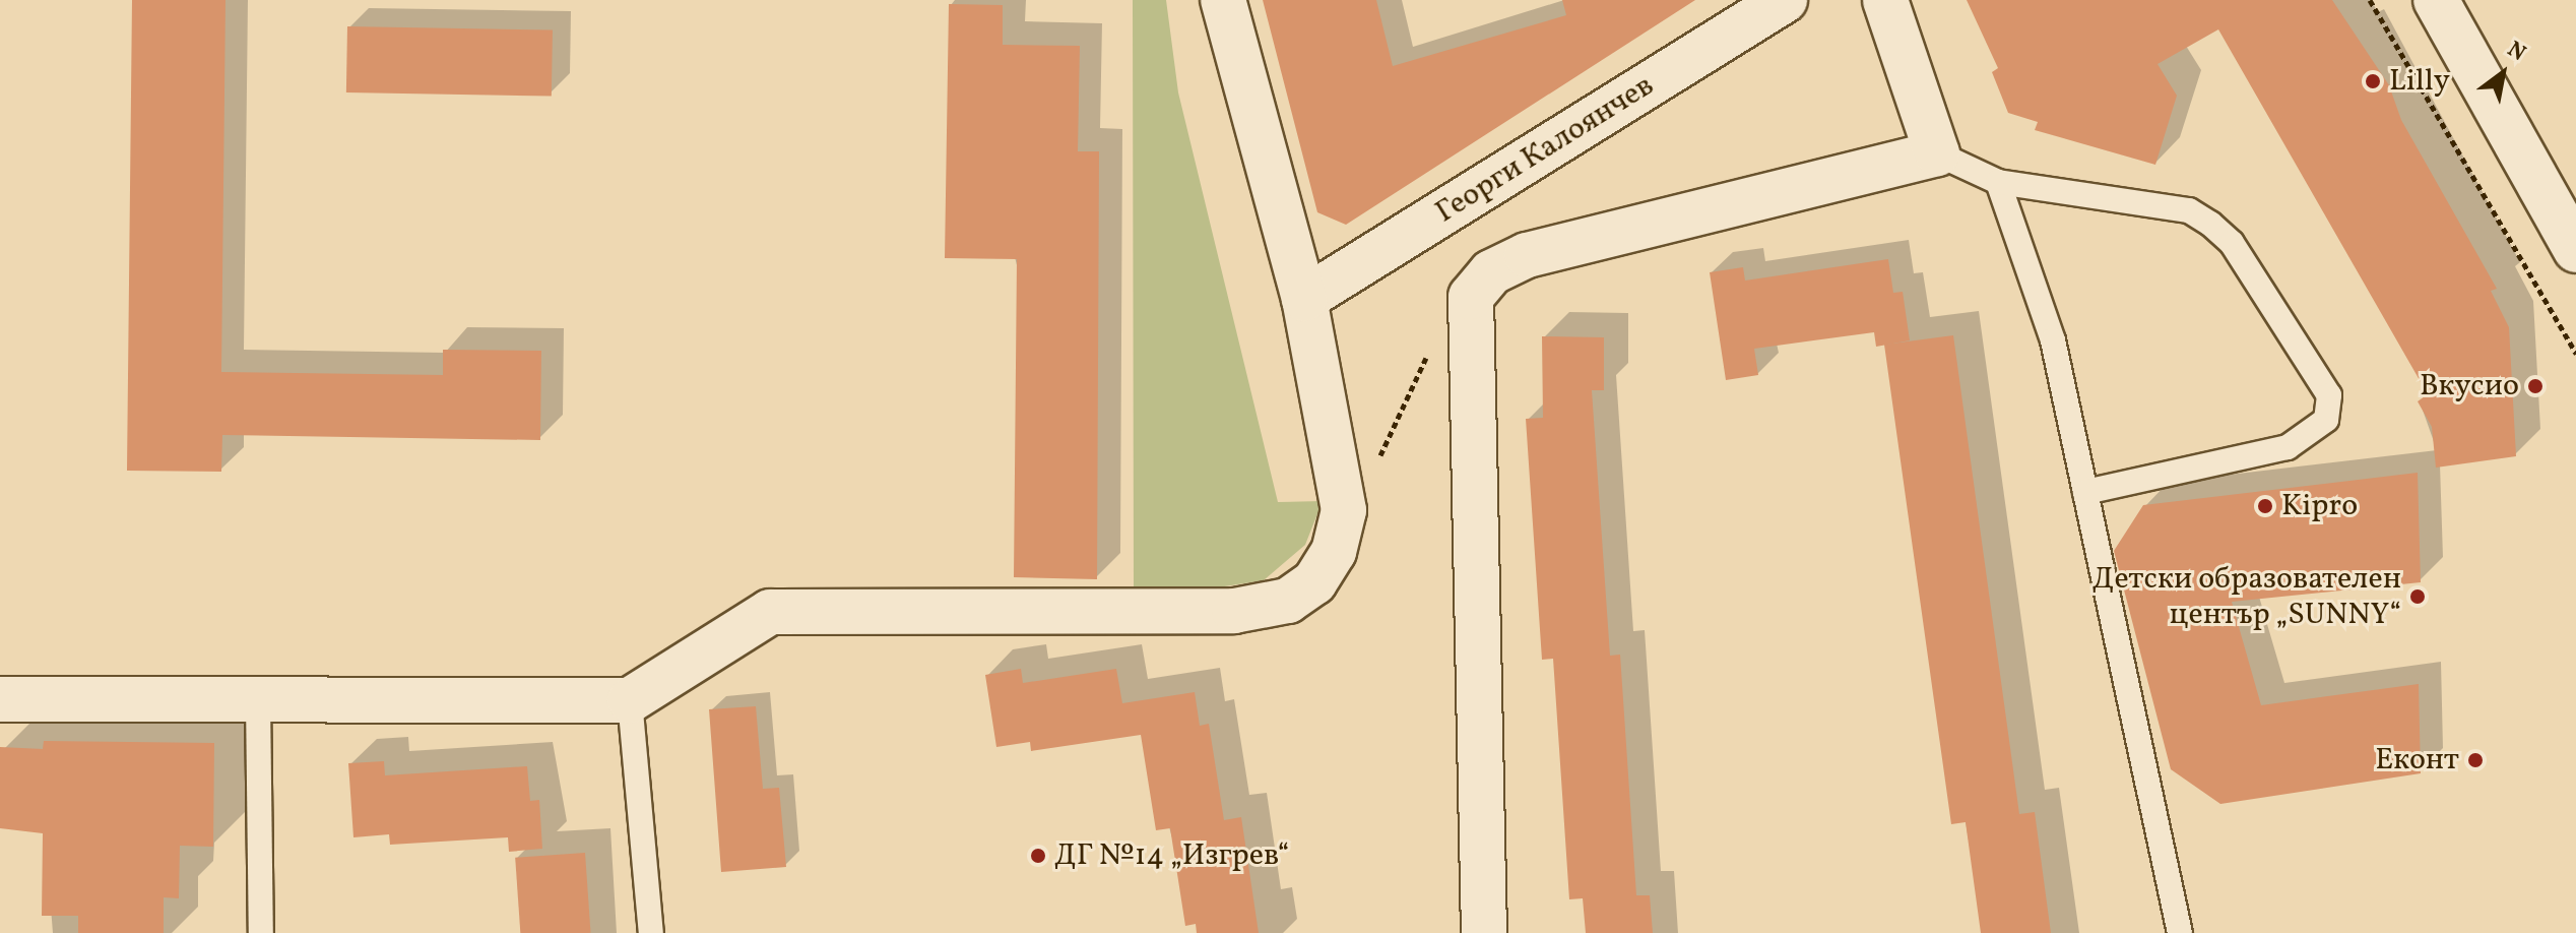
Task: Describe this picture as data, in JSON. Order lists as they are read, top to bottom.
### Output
{
  "streets": {
    "street": ["Георги Калоянчев"]
  },
  "places": [
    "Lilly",
    "Вкусио",
    "Kipro",
    "Детски образователен център „SUNNY“",
    "Еконт",
    "ДГ №14 „Изгрев“"
  ],
  "north": "top right"
}
